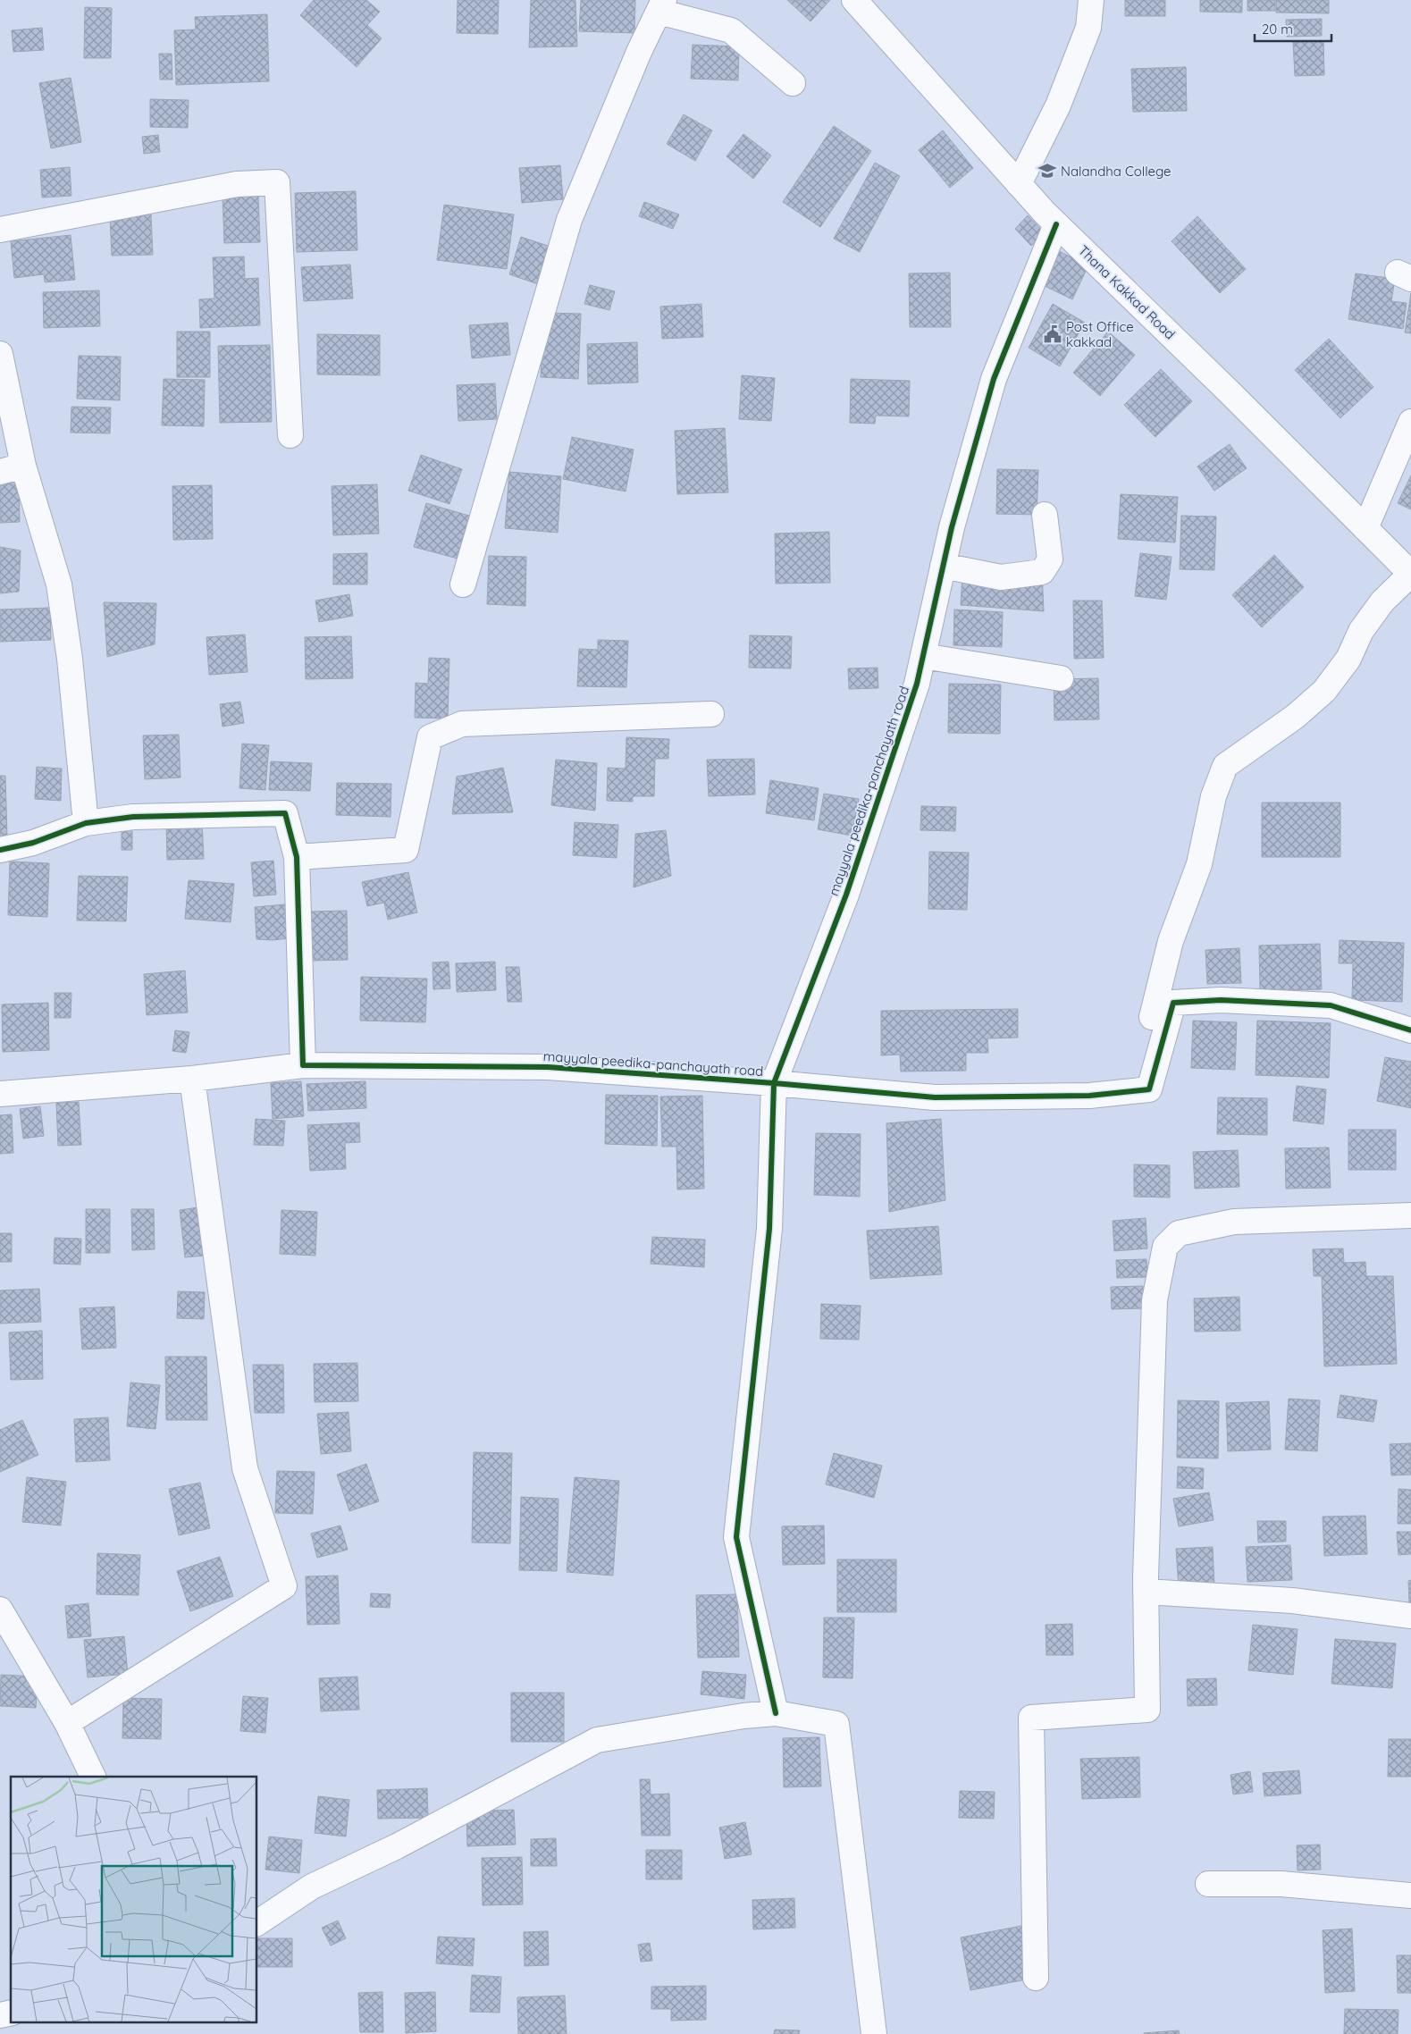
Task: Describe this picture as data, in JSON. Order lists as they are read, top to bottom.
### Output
{
  "streets": {
    "street": ["Thana Kakkad Road", "mayyala peedika-panchayath road"]
  },
  "crossings": [
    ["Thana Kakkad Road", "mayyala peedika-panchayath road"]
  ],
  "places": {
    "school or university": ["Nalandha College"],
    "public building": ["Post Office kakkad"]
  },
  "scale_bar": "20 m"
}
